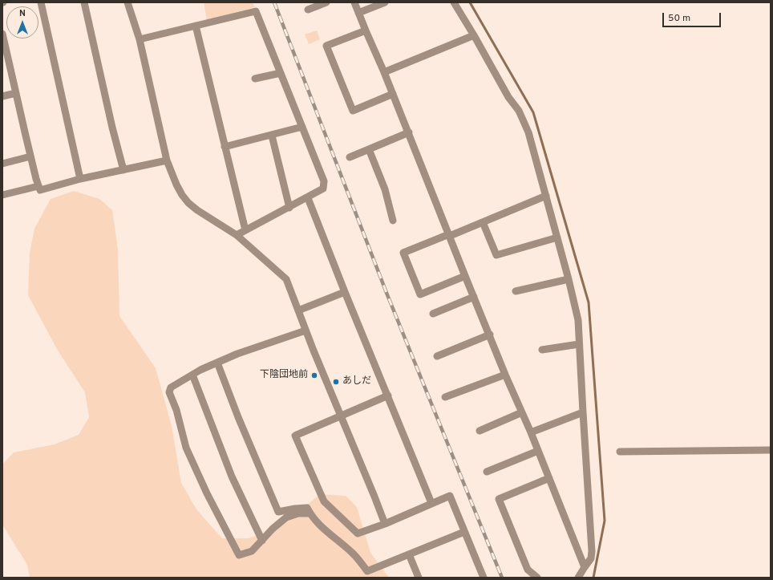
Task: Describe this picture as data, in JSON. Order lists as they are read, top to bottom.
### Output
{
  "places": ["下陰団地前", "あしだ"],
  "scale_bar": "50 m",
  "north": "top"
}
